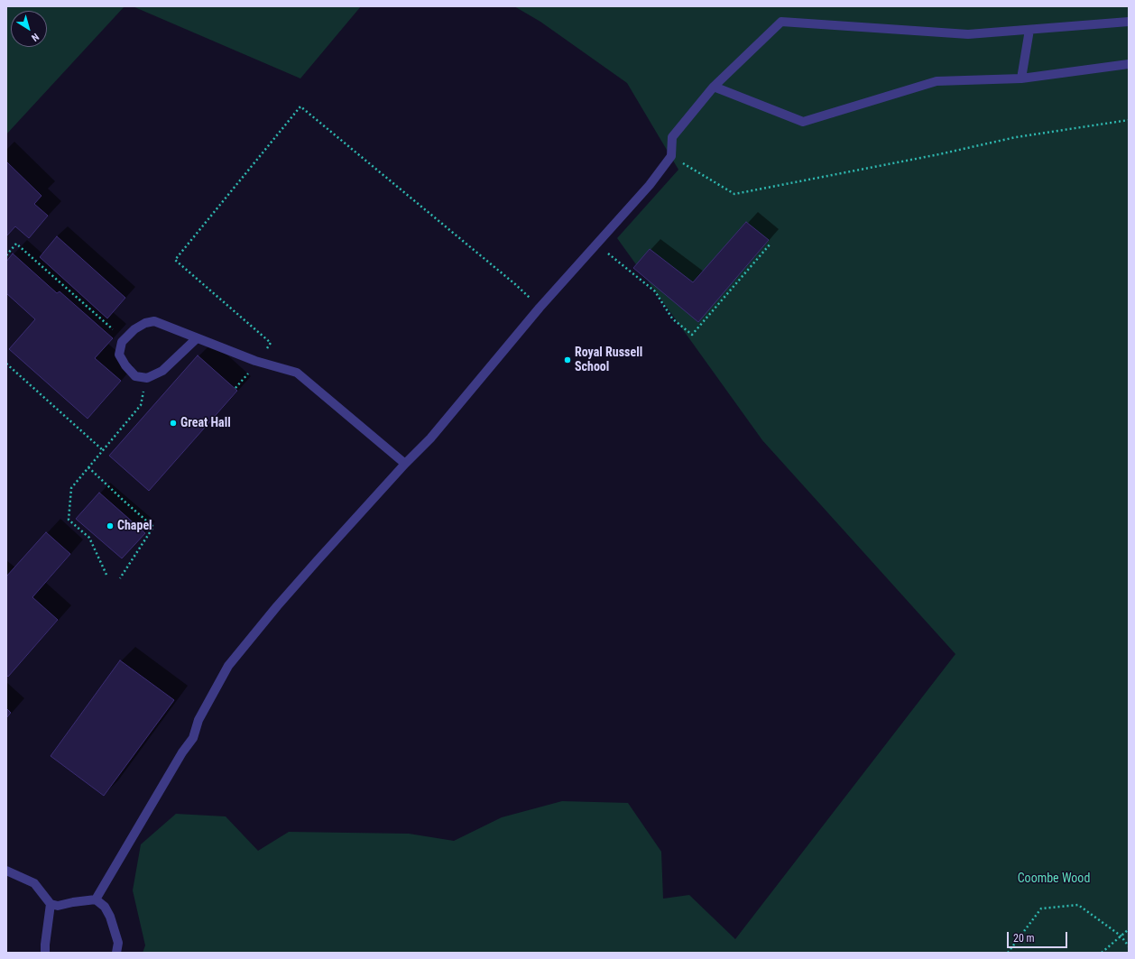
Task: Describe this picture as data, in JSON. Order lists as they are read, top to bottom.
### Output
{
  "parks": ["Coombe Wood"],
  "places": ["Royal Russell School", "Great Hall", "Chapel"],
  "scale_bar": "20 m",
  "north": "bottom right"
}
